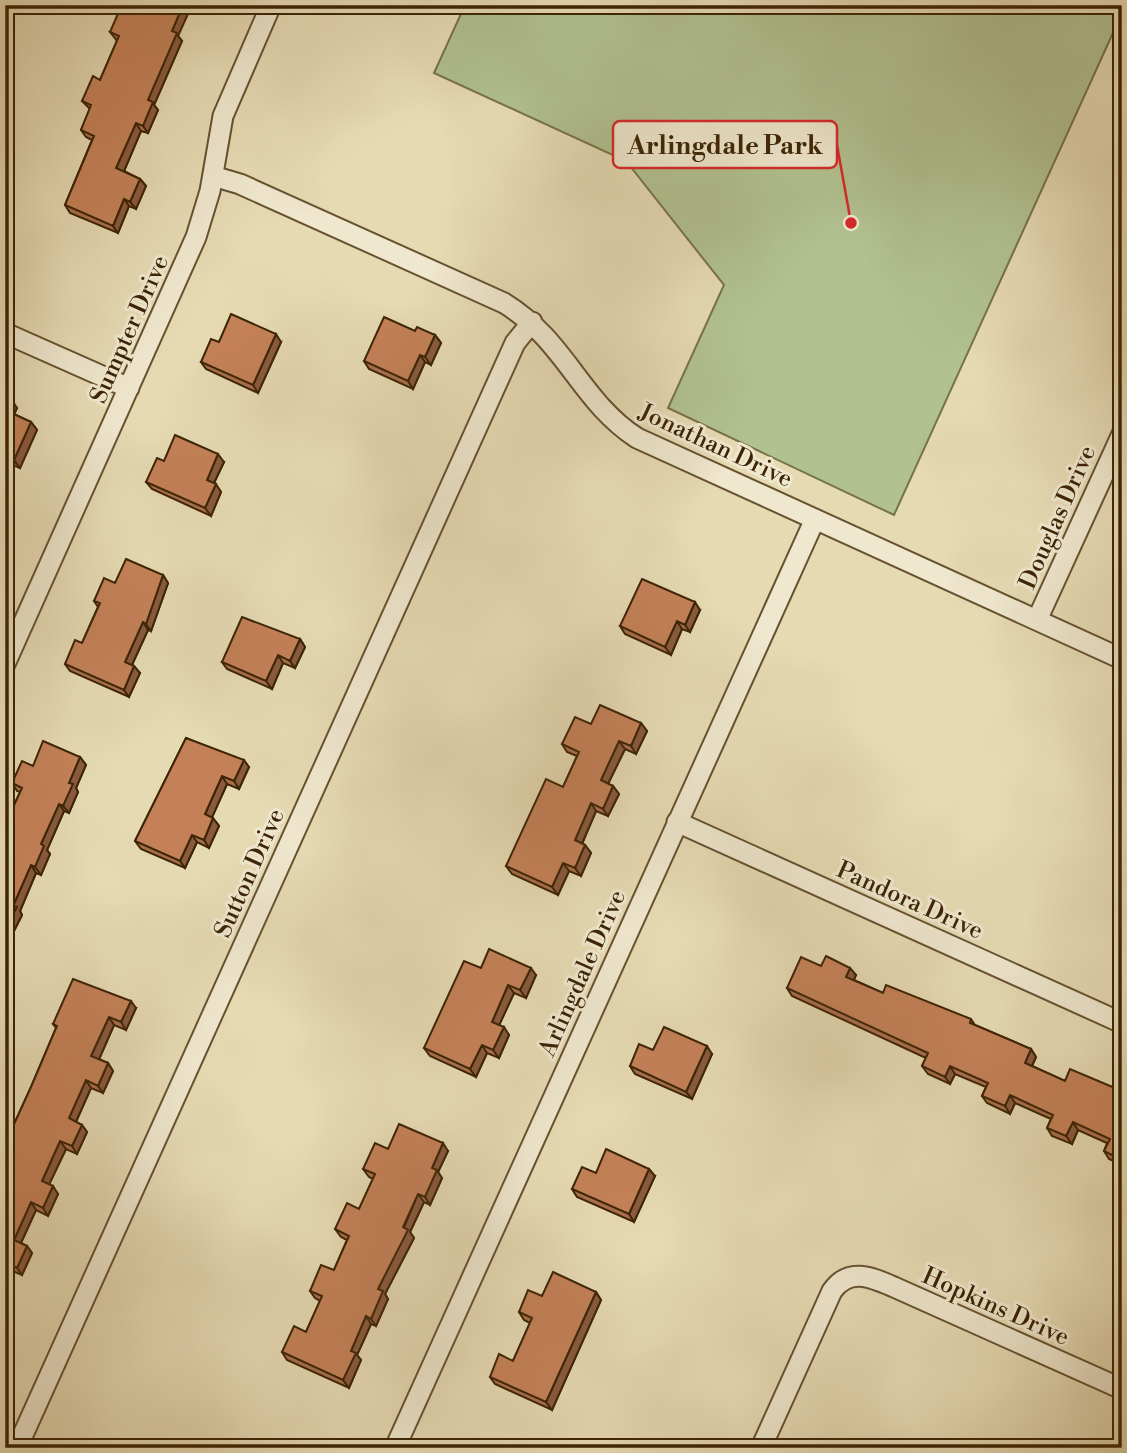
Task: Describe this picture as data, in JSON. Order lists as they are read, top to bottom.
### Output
{
  "streets": {
    "street": [
      "Sumpter Drive",
      "Jonathan Drive",
      "Douglas Drive",
      "Sutton Drive",
      "Pandora Drive",
      "Arlingdale Drive",
      "Hopkins Drive"
    ]
  },
  "crossings": [
    ["Sumpter Drive", "Jonathan Drive"],
    ["Jonathan Drive", "Douglas Drive"],
    ["Jonathan Drive", "Sutton Drive"],
    ["Jonathan Drive", "Arlingdale Drive"],
    ["Pandora Drive", "Arlingdale Drive"]
  ],
  "places": ["Arlingdale Park"]
}
